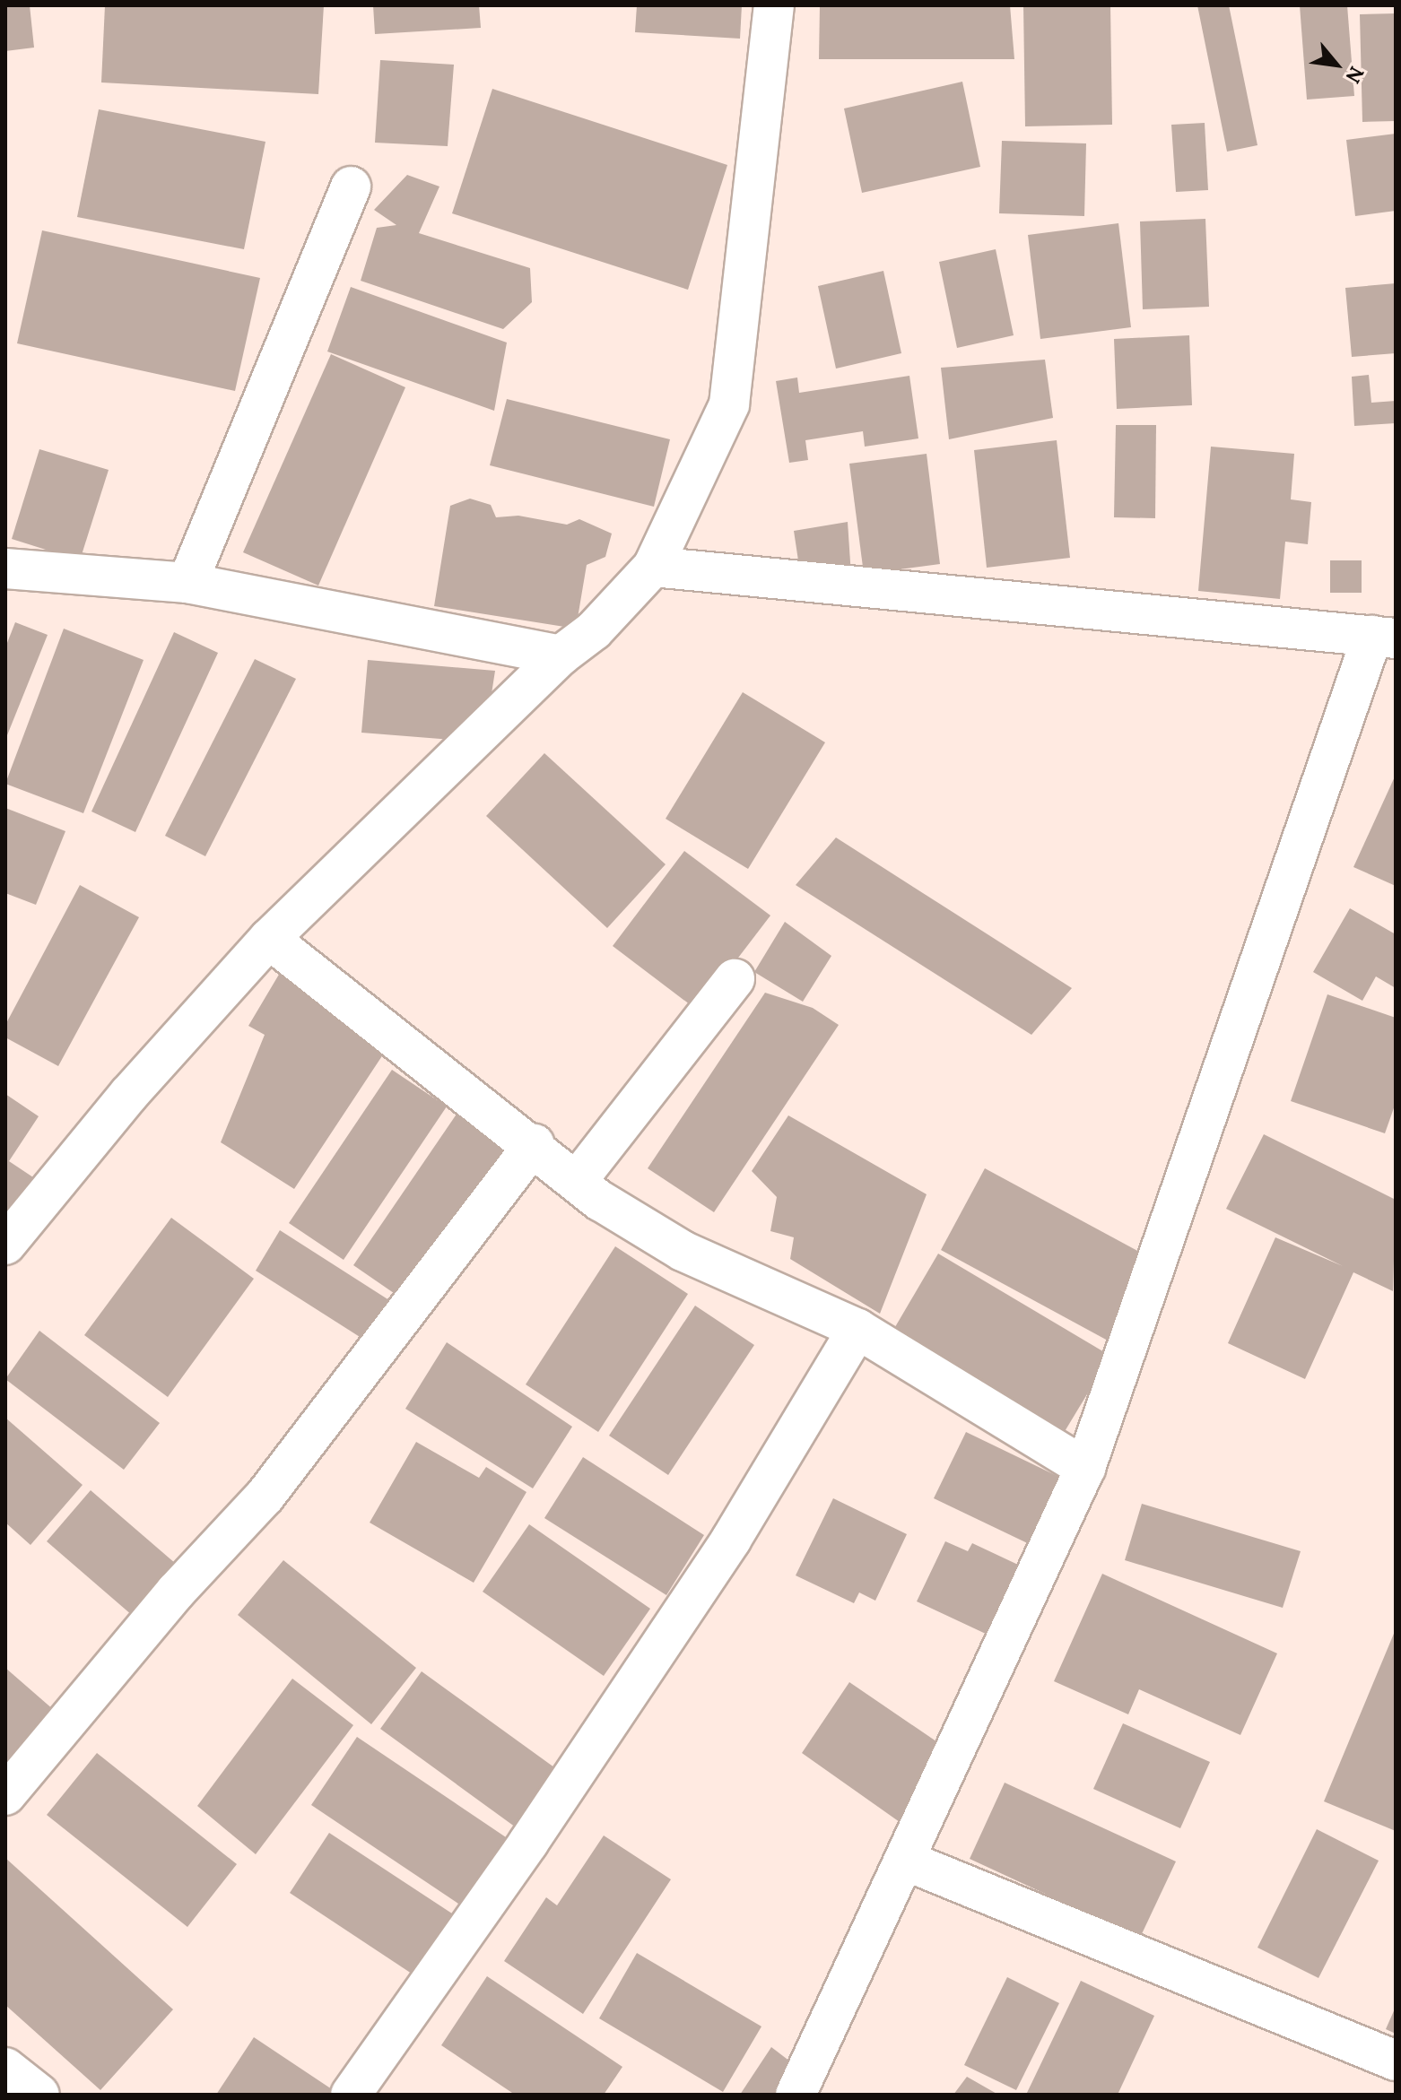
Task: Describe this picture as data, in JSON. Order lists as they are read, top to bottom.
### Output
{
  "north": "bottom right"
}
